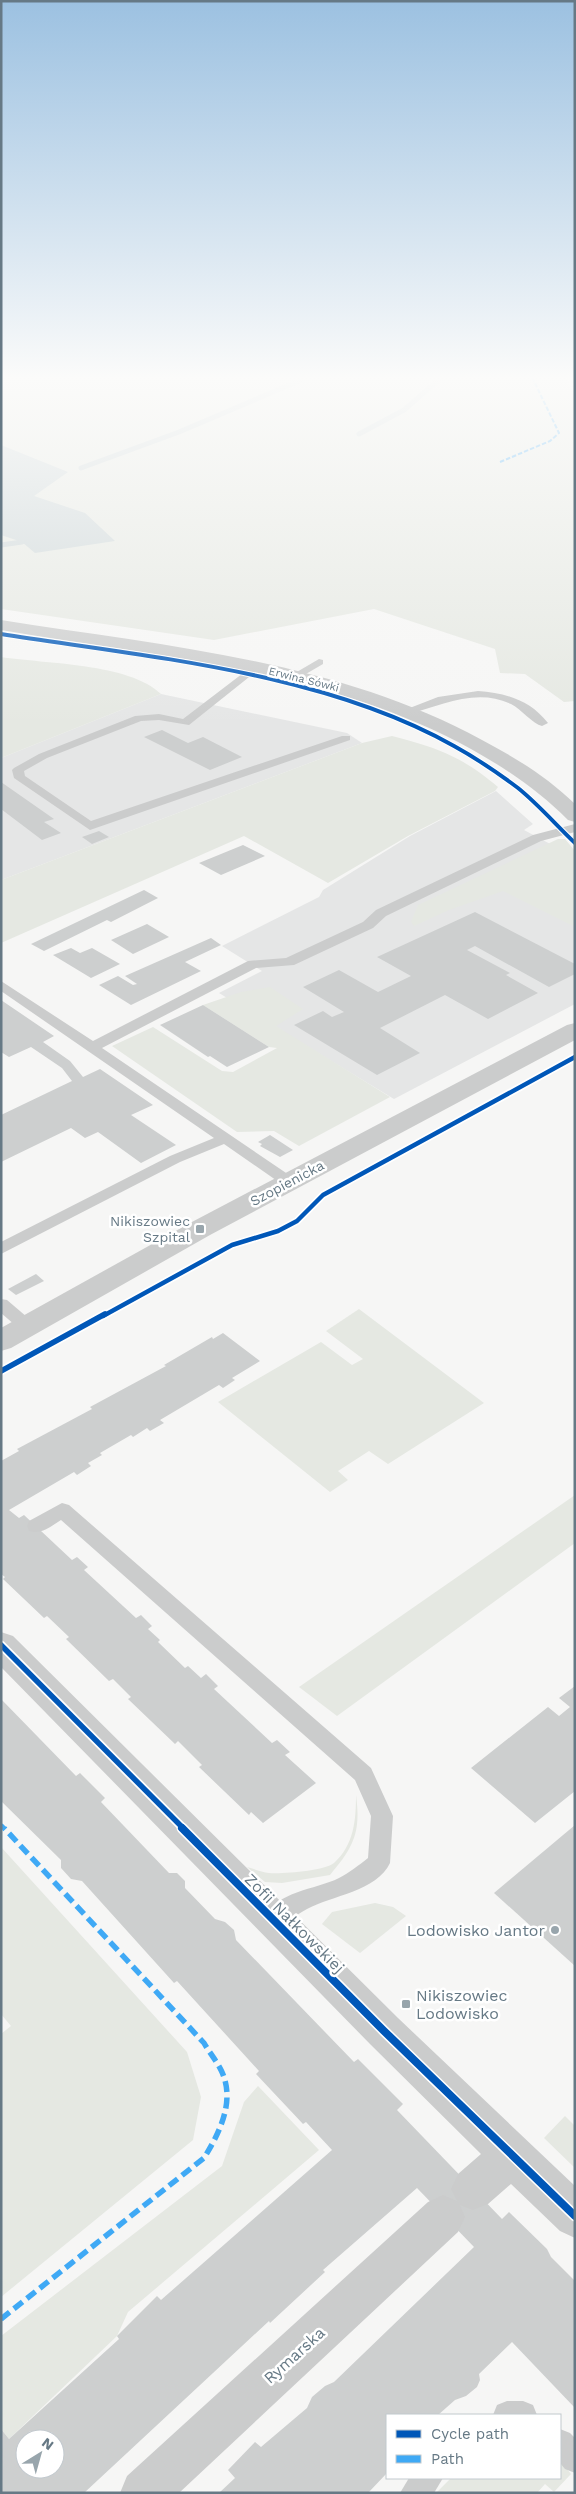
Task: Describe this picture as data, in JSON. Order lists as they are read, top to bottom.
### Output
{
  "streets": {
    "street": [
      "Erwina Sówki",
      "Szopienicka",
      "Zofii Nałkowskiej",
      "Rymarska"
    ]
  },
  "crossings": [
    ["Zofii Nałkowskiej", "Rymarska"]
  ],
  "places": {
    "transit": ["Nikiszowiec Szpital", "Nikiszowiec Lodowisko"],
    "other": ["Lodowisko Jantor"]
  },
  "legend": ["Cycle path", "Path"],
  "north": "top right"
}
